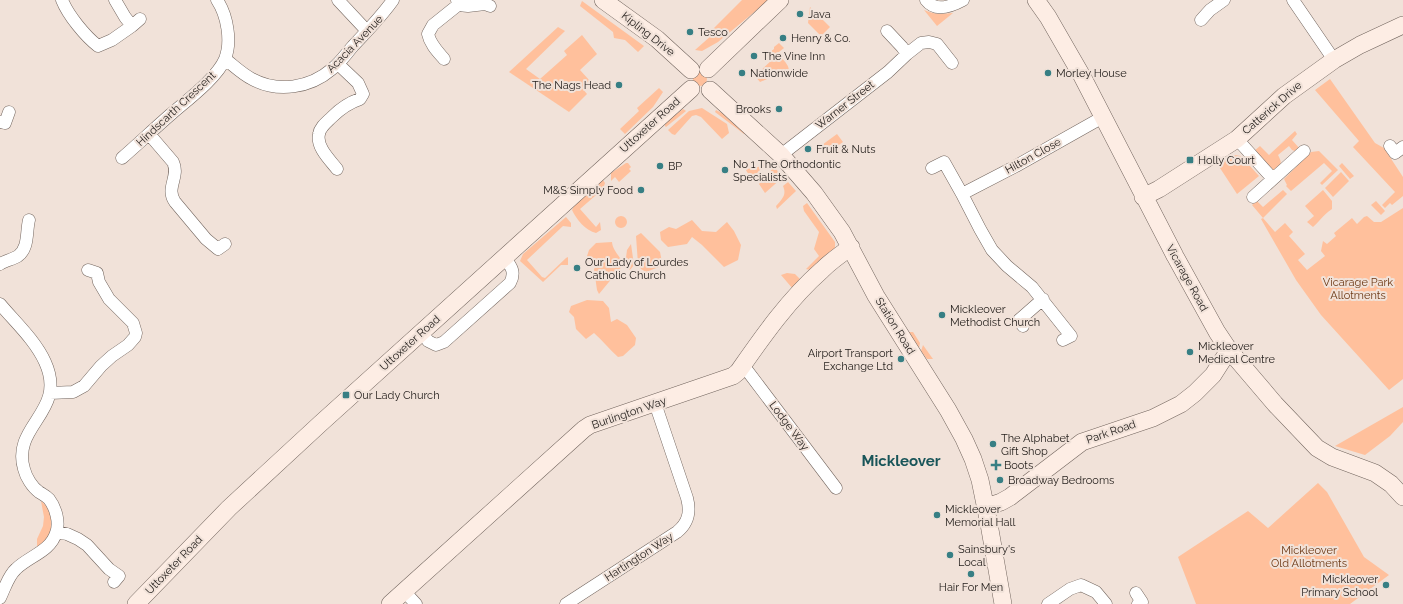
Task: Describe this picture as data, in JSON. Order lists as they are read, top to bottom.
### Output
{
  "streets": {
    "street": [
      "Kipling Drive",
      "Acacia Avenue",
      "Warner Street",
      "Catterick Drive",
      "Hindscarth Crescent",
      "Uttoxeter Road",
      "Hilton Close",
      "Vicarage Road",
      "Station Road",
      "Burlington Way",
      "Lodge Way",
      "Park Road",
      "Hartington Way"
    ]
  },
  "crossings": [
    ["Kipling Drive", "Uttoxeter Road"],
    ["Kipling Drive", "Station Road"],
    ["Acacia Avenue", "Hindscarth Crescent"],
    ["Warner Street", "Station Road"],
    ["Catterick Drive", "Vicarage Road"],
    ["Uttoxeter Road", "Station Road"],
    ["Hilton Close", "Vicarage Road"],
    ["Vicarage Road", "Park Road"],
    ["Station Road", "Burlington Way"],
    ["Station Road", "Park Road"],
    ["Burlington Way", "Lodge Way"],
    ["Burlington Way", "Hartington Way"]
  ],
  "districts": ["Mickleover"],
  "parks": ["Vicarage Park Allotments", "Mickleover Old Allotments"],
  "places": {
    "other": [
      "Java",
      "Tesco",
      "Henry & Co.",
      "The Vine Inn",
      "Nationwide",
      "Morley House",
      "The Nags Head",
      "Brooks",
      "Fruit & Nuts",
      "BP",
      "No 1 The Orthodontic Specialists",
      "M&S Simply Food",
      "Our Lady of Lourdes Catholic Church",
      "Mickleover Methodist Church",
      "Mickleover Medical Centre",
      "Airport Transport Exchange Ltd",
      "The Alphabet Gift Shop",
      "Broadway Bedrooms",
      "Mickleover Memorial Hall",
      "Sainsbury's Local",
      "Hair For Men",
      "Mickleover Primary School"
    ],
    "transit": ["Holly Court", "Our Lady Church"],
    "health": ["Boots"]
  }
}
